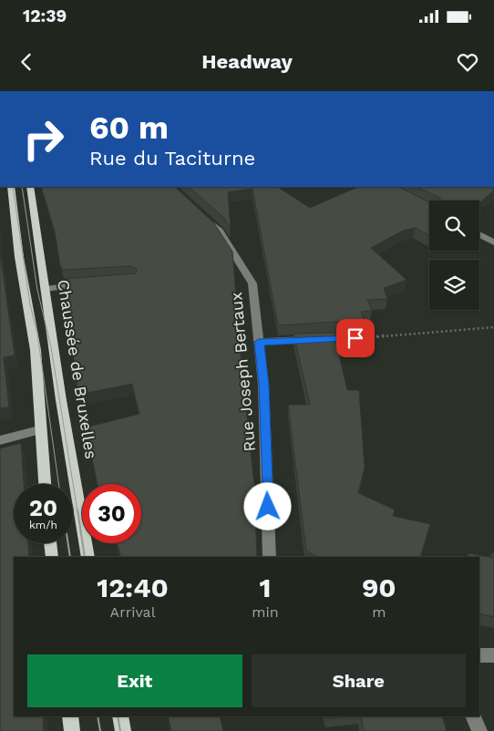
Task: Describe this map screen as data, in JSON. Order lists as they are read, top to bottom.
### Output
{
  "streets": {
    "main road": ["Chaussée de Bruxelles"],
    "street": ["Rue Joseph Bertaux"]
  },
  "page": {
    "status": "12:39",
    "header": "Headway",
    "turn": ["60 m", "Rue du Taciturne"],
    "speed": "20 km/h",
    "limit": "30",
    "eta": [
      "12:40",
      "Arrival",
      "1",
      "min",
      "90",
      "m"
    ],
    "buttons": ["Exit", "Share"]
  }
}
